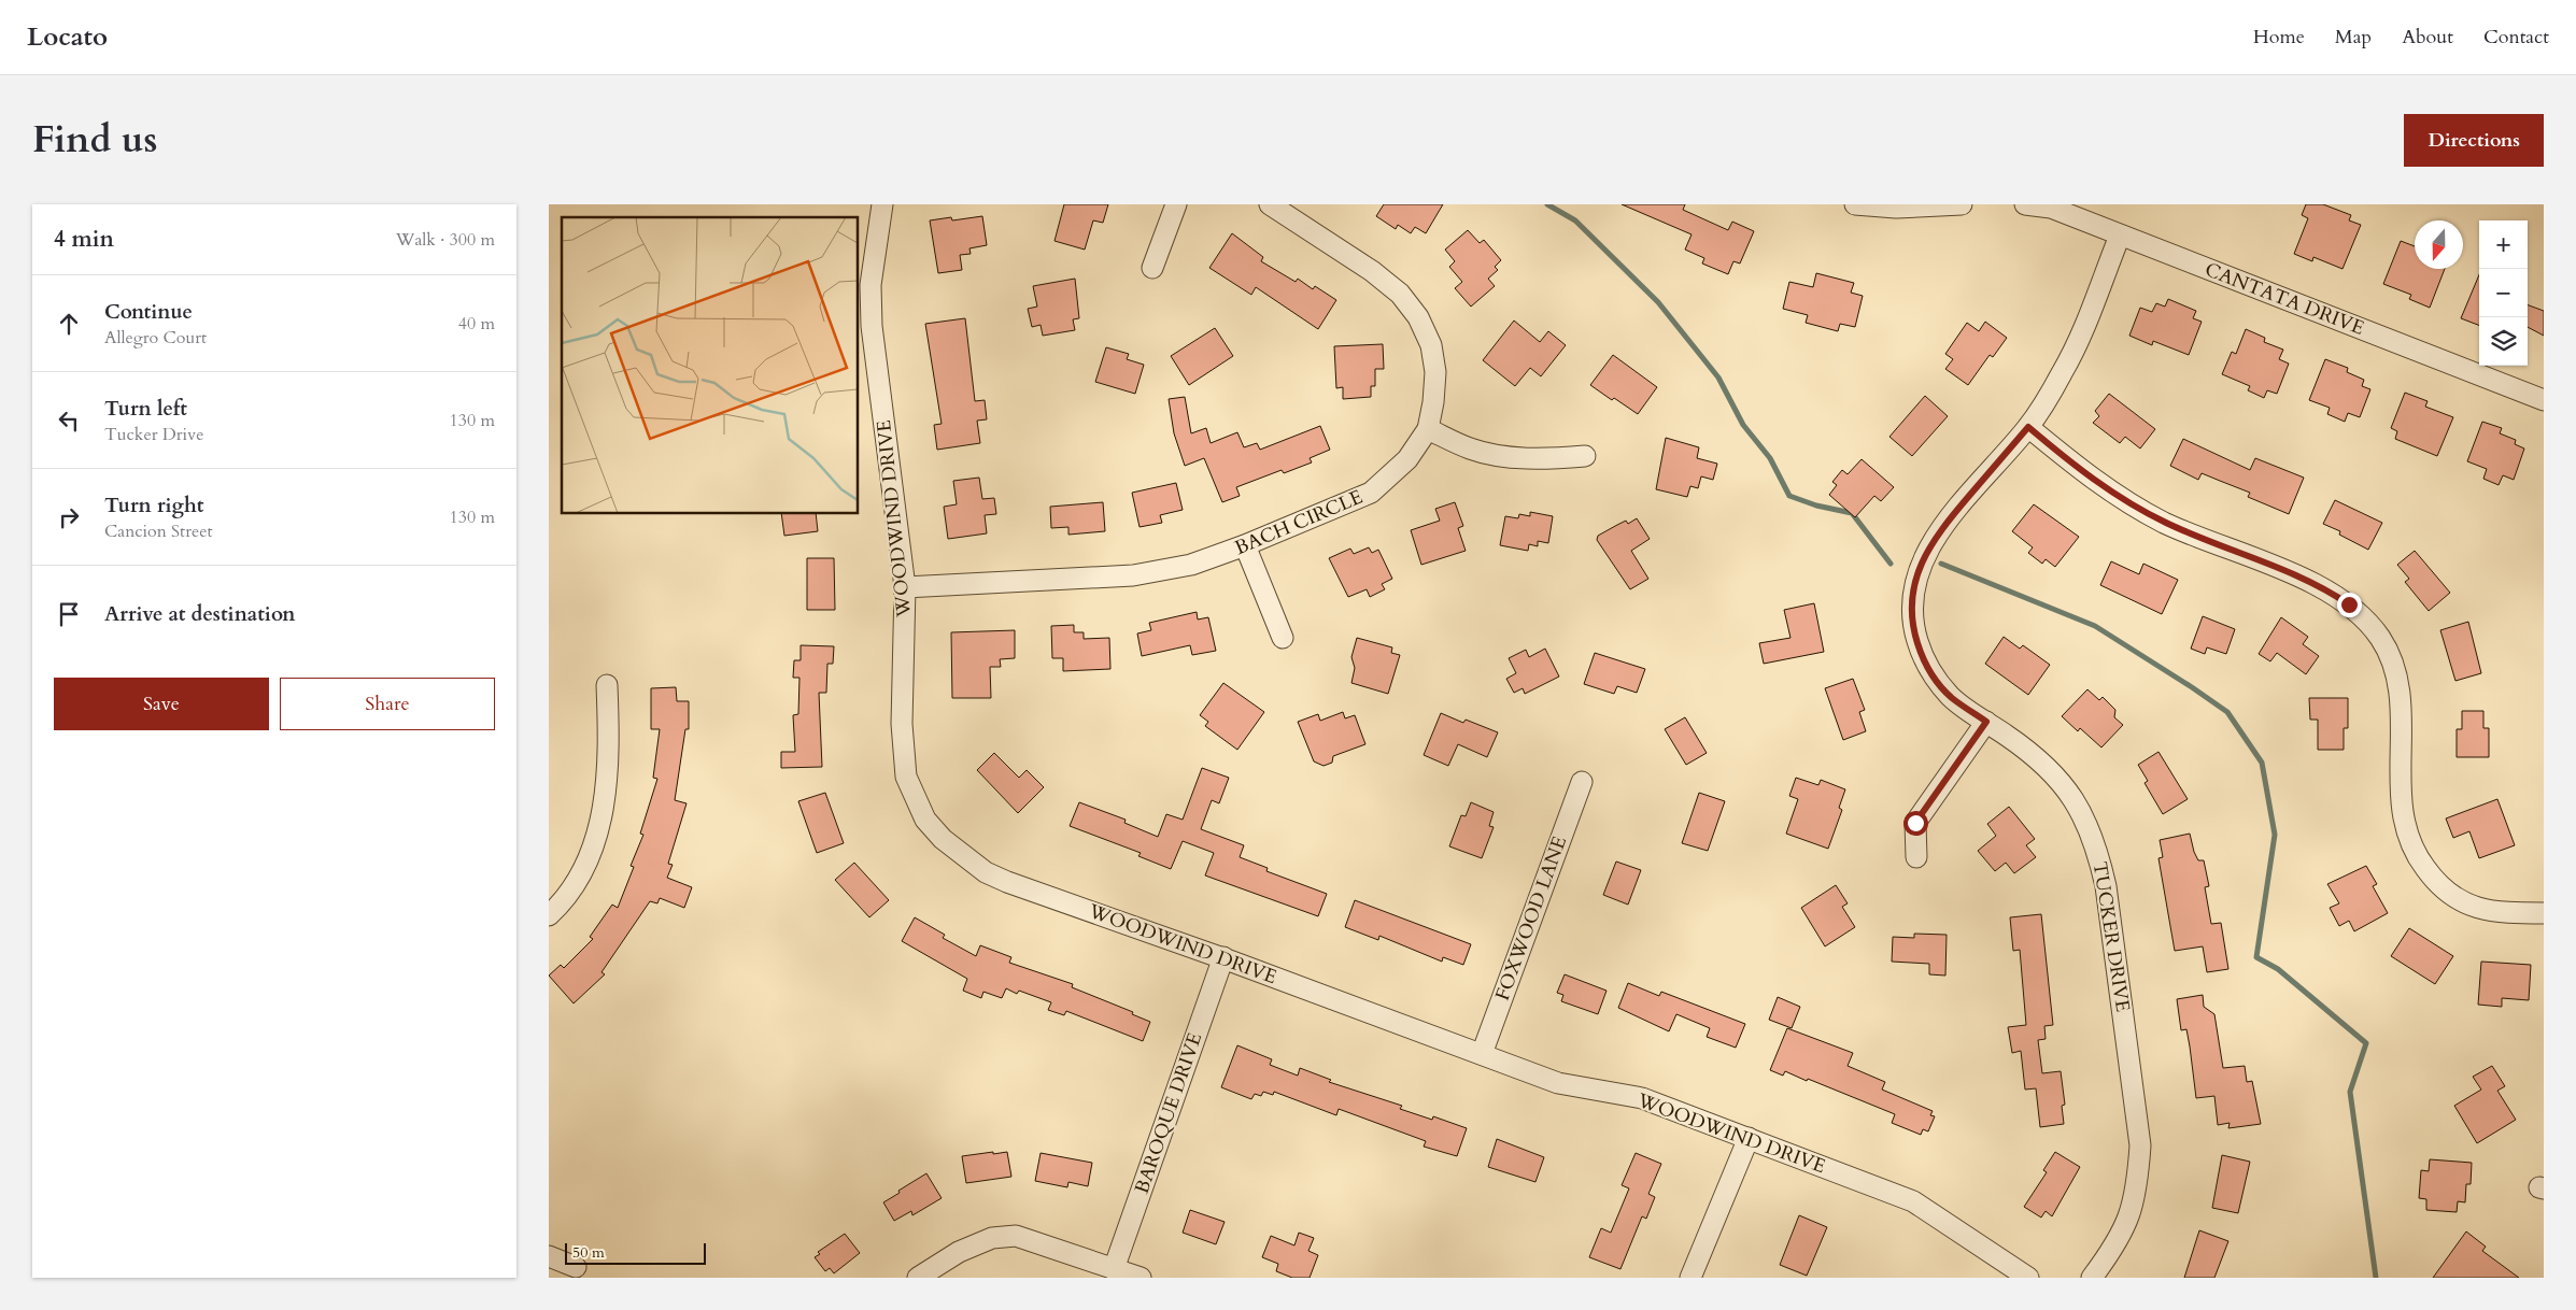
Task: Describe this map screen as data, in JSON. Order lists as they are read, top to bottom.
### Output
{
  "streets": {
    "street": [
      "CANTATA DRIVE",
      "WOODWIND DRIVE",
      "BACH CIRCLE",
      "FOXWOOD LANE",
      "TUCKER DRIVE",
      "BAROQUE DRIVE"
    ]
  },
  "crossings": [
    ["CANTATA DRIVE", "TUCKER DRIVE"],
    ["WOODWIND DRIVE", "BACH CIRCLE"],
    ["WOODWIND DRIVE", "FOXWOOD LANE"],
    ["WOODWIND DRIVE", "BAROQUE DRIVE"]
  ],
  "scale_bar": "50 m",
  "north": "bottom",
  "page": {
    "header": "Locato",
    "nav": [
      "Home",
      "Map",
      "About",
      "Contact"
    ],
    "title": "Find us",
    "buttons": [
      "Directions",
      ["Save", "Share"]
    ],
    "heading": ["4 min", "Walk · 300 m"],
    "map_buttons": ["+", "−"],
    "list": [
      ["Continue", "Allegro Court", "40 m"],
      ["Turn left", "Tucker Drive", "130 m"],
      ["Turn right", "Cancion Street", "130 m"],
      "Arrive at destination"
    ],
    "scale": "50 m"
  }
}
